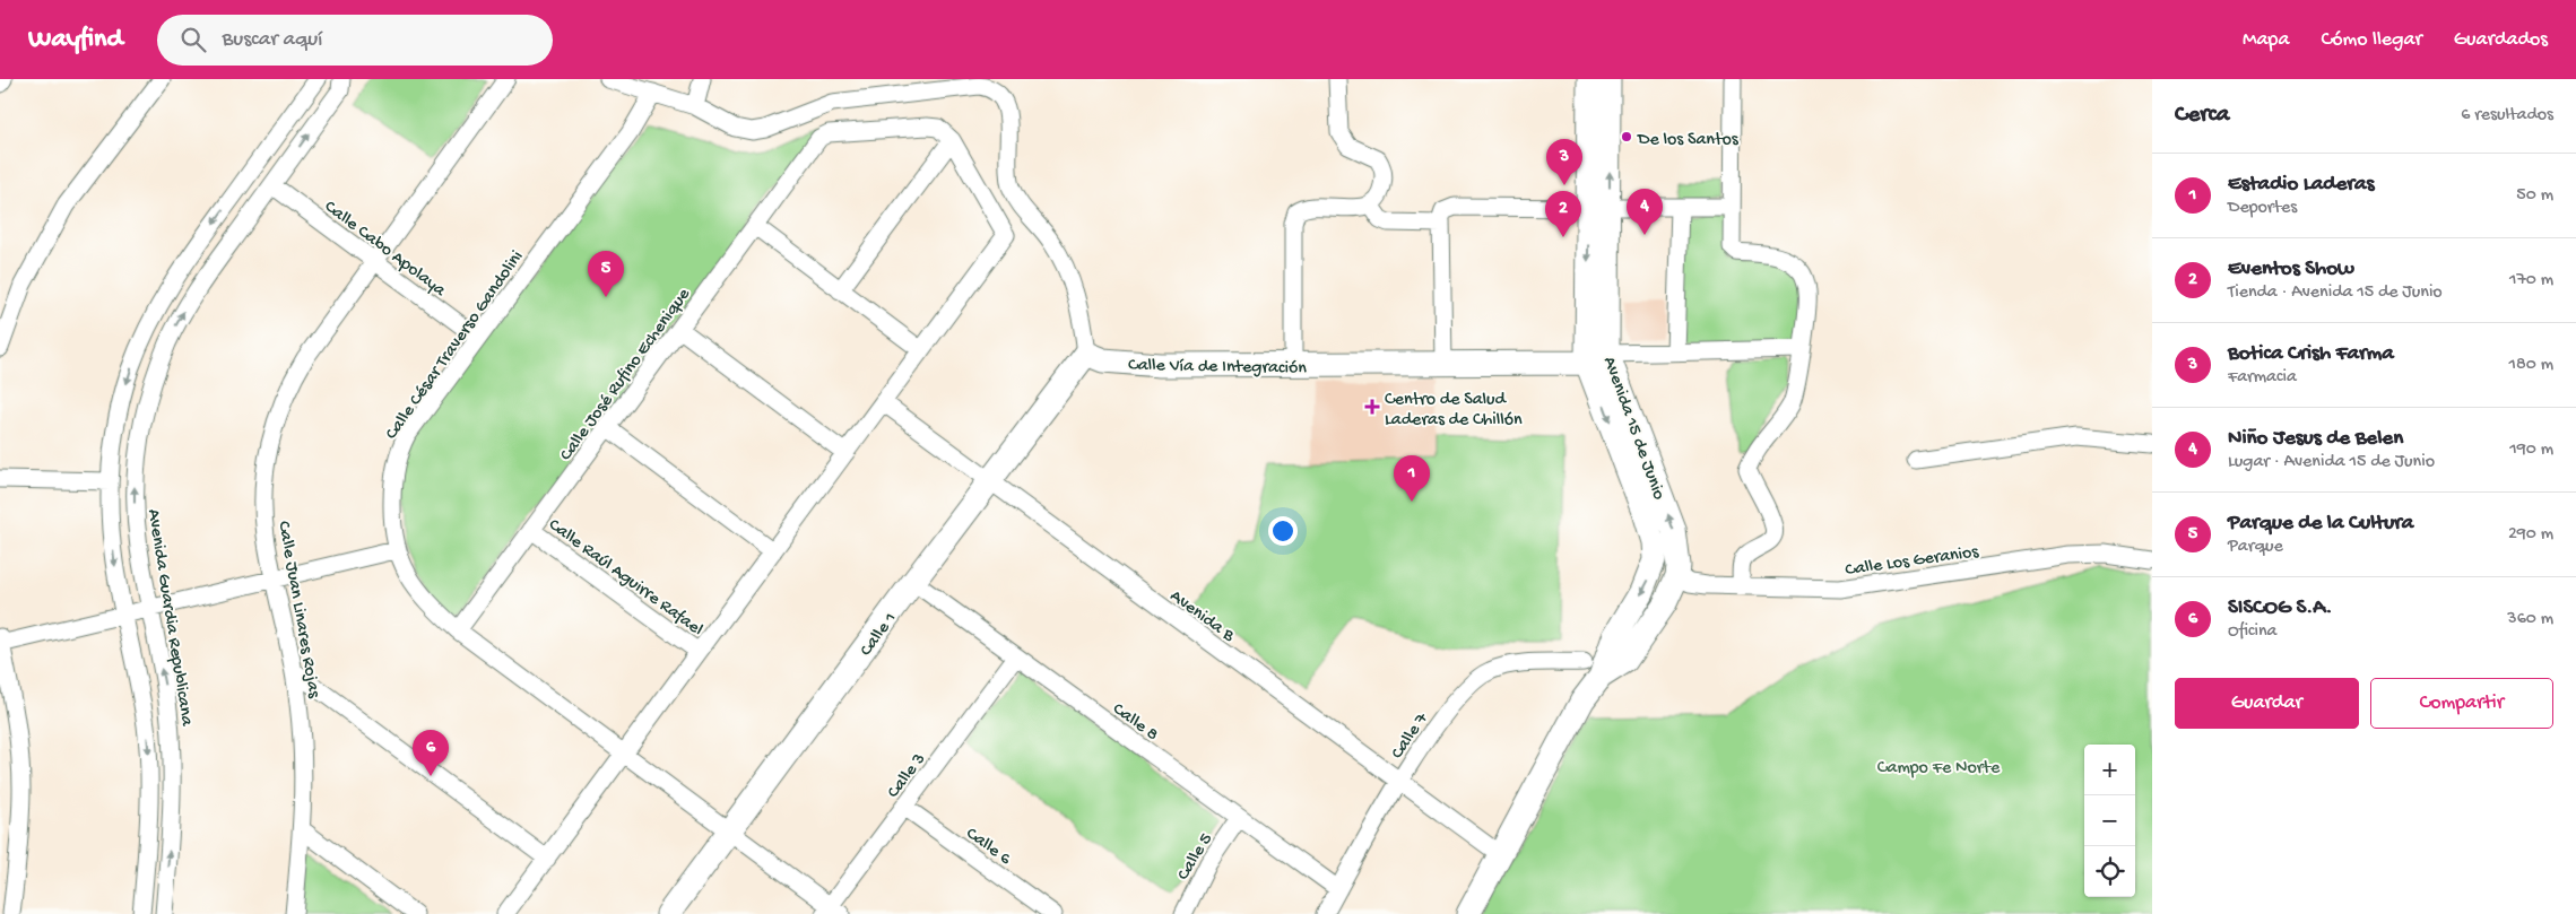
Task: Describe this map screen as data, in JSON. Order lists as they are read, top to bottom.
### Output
{
  "streets": {
    "street": [
      "Calle Cabo Apolaya",
      "Calle César Traverso Gandolini",
      "Calle Vía de Integración",
      "Calle José Rufino Echenique",
      "Avenida 15 de Junio",
      "Calle Los Geranios",
      "Calle Raúl Aguirre Rafael",
      "Calle Juan Linares Rojas",
      "Avenida B",
      "Avenida Guardia Republicana",
      "Calle 1",
      "Calle 8",
      "Calle 7",
      "Calle 3",
      "Calle 6",
      "Calle 5"
    ]
  },
  "crossings": [
    ["Calle Cabo Apolaya", "Calle César Traverso Gandolini"],
    ["Calle Cabo Apolaya", "Calle Juan Linares Rojas"],
    ["Calle Cabo Apolaya", "Avenida Guardia Republicana"],
    ["Calle César Traverso Gandolini", "Calle José Rufino Echenique"],
    ["Calle César Traverso Gandolini", "Calle 1"],
    ["Calle César Traverso Gandolini", "Calle 3"],
    ["Calle Vía de Integración", "Avenida 15 de Junio"],
    ["Calle Vía de Integración", "Calle 1"],
    ["Calle José Rufino Echenique", "Calle Raúl Aguirre Rafael"],
    ["Avenida 15 de Junio", "Calle Los Geranios"],
    ["Avenida 15 de Junio", "Avenida B"],
    ["Avenida 15 de Junio", "Calle 7"],
    ["Avenida B", "Calle 1"],
    ["Avenida B", "Calle 7"],
    ["Calle 1", "Calle 8"],
    ["Calle 8", "Calle 7"],
    ["Calle 8", "Calle 3"],
    ["Calle 8", "Calle 5"],
    ["Calle 3", "Calle 6"]
  ],
  "parks": ["Campo Fe Norte"],
  "places": {
    "other": ["De los Santos"],
    "health": ["Centro de Salud Laderas de Chillón"]
  },
  "page": {
    "header": "Wayfind",
    "search": "Buscar aquí",
    "nav": ["Mapa", "Cómo llegar", "Guardados"],
    "heading": ["Cerca", "6 resultados"],
    "pins": [
      "3",
      "4",
      "2",
      "5",
      "1",
      "6"
    ],
    "list": [
      {
        "mark": "1",
        "name": "Estadio Laderas",
        "note": "Deportes",
        "value": "50 m"
      },
      {
        "mark": "2",
        "name": "Eventos Show",
        "note": "Tienda · Avenida 15 de Junio",
        "value": "170 m"
      },
      {
        "mark": "3",
        "name": "Botica Crish Farma",
        "note": "Farmacia",
        "value": "180 m"
      },
      {
        "mark": "4",
        "name": "Niño Jesus de Belen",
        "note": "Lugar · Avenida 15 de Junio",
        "value": "190 m"
      },
      {
        "mark": "5",
        "name": "Parque de la Cultura",
        "note": "Parque",
        "value": "290 m"
      },
      {
        "mark": "6",
        "name": "SISCOG S.A.",
        "note": "Oficina",
        "value": "360 m"
      }
    ],
    "buttons": ["Guardar", "Compartir"],
    "map_buttons": ["+", "−"]
  }
}
